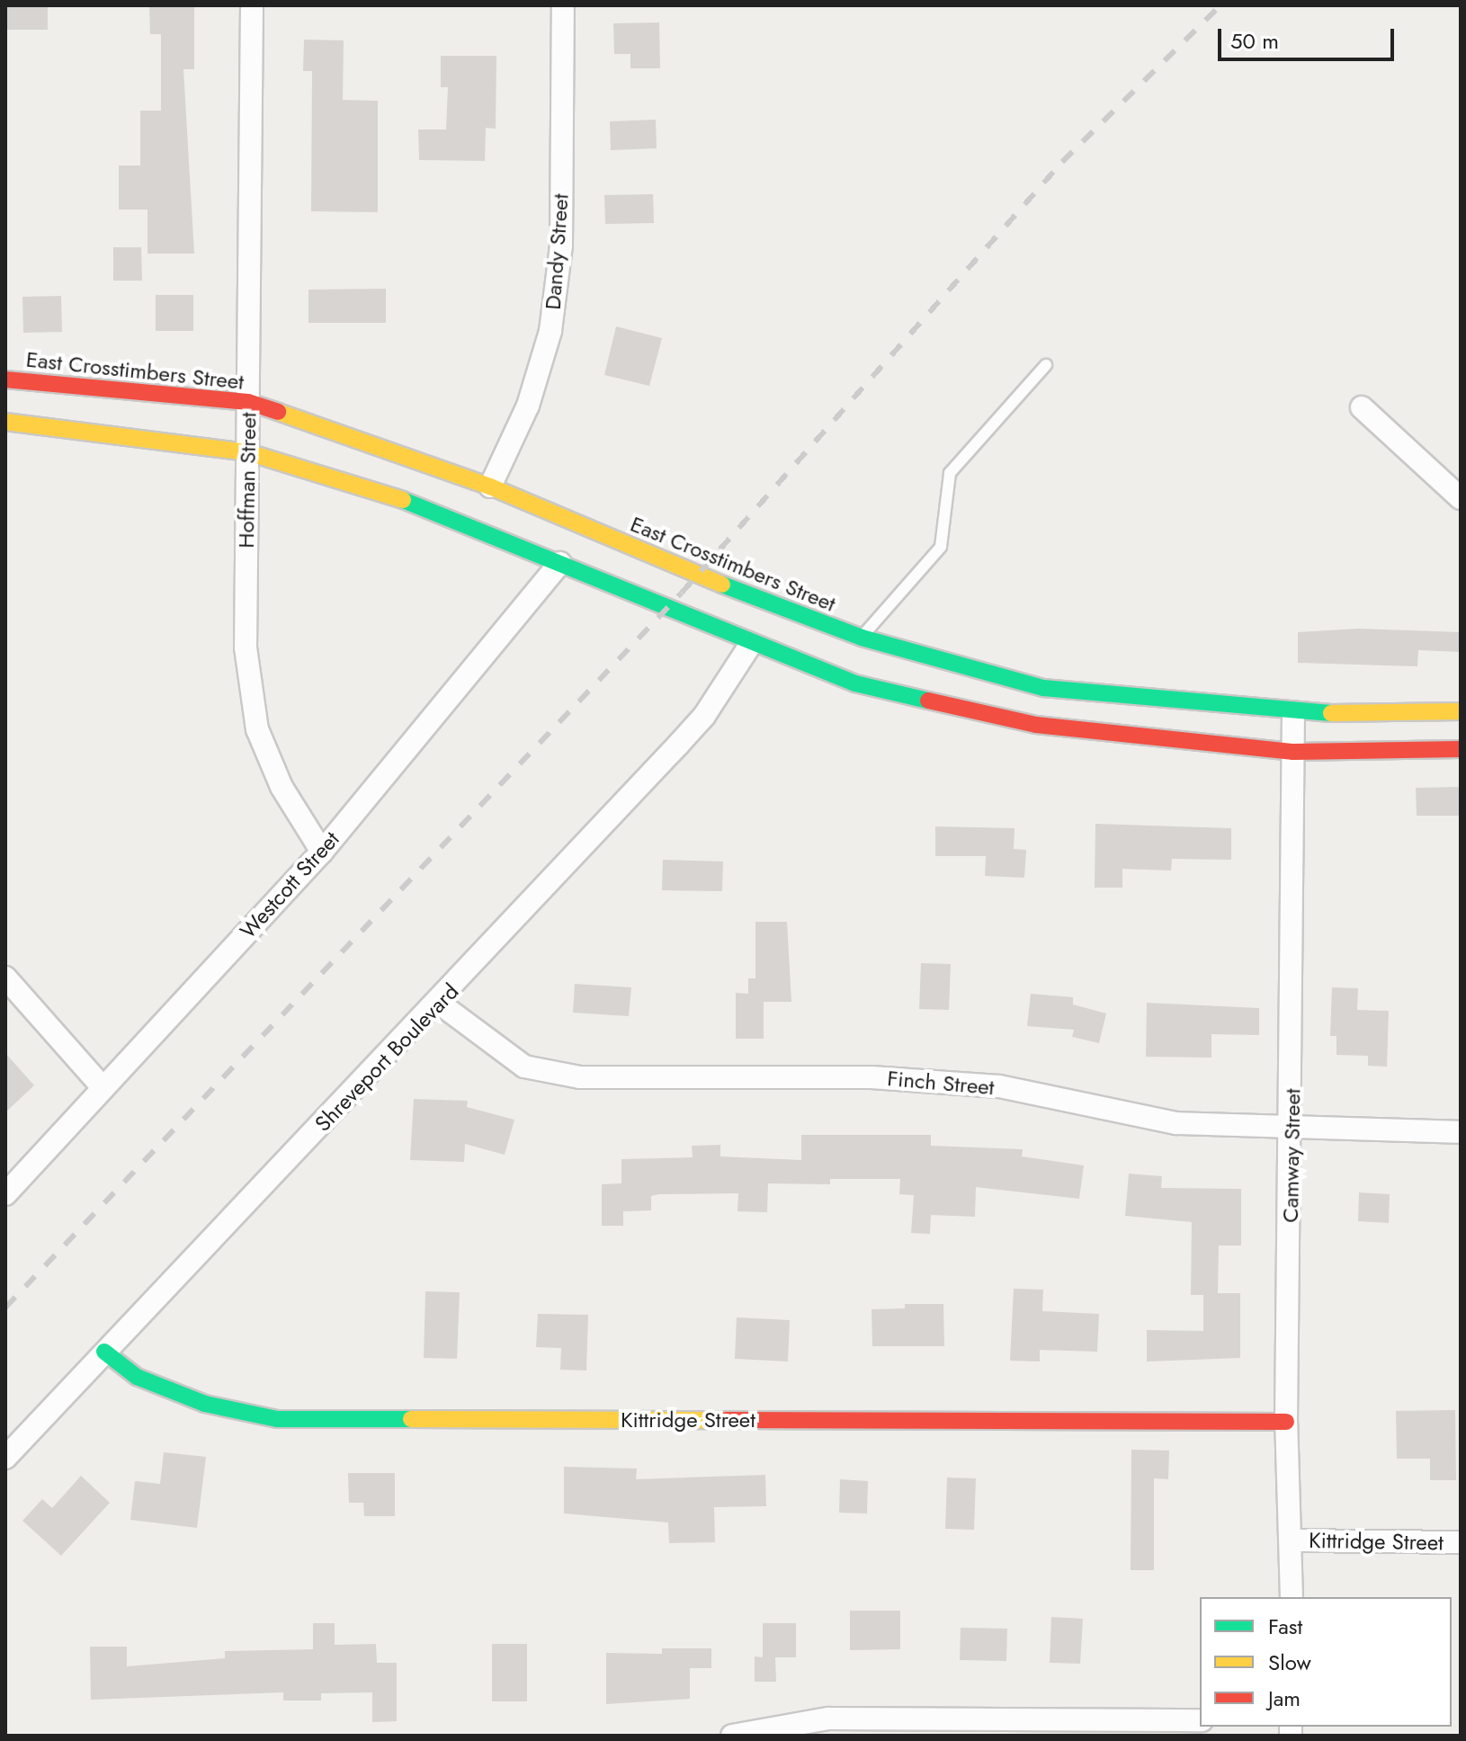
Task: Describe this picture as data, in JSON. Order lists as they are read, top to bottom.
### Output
{
  "streets": {
    "main road": ["East Crosstimbers Street", "Kittridge Street"],
    "street": [
      "Dandy Street",
      "Hoffman Street",
      "Westcott Street",
      "Shreveport Boulevard",
      "Finch Street",
      "Camway Street"
    ]
  },
  "crossings": [
    ["Dandy Street", "East Crosstimbers Street"],
    ["East Crosstimbers Street", "Hoffman Street"],
    ["East Crosstimbers Street", "Camway Street"],
    ["Hoffman Street", "Westcott Street"],
    ["Shreveport Boulevard", "Finch Street"],
    ["Shreveport Boulevard", "Kittridge Street"],
    ["Finch Street", "Camway Street"],
    ["Camway Street", "Kittridge Street"]
  ],
  "legend": ["Fast", "Slow", "Jam"],
  "scale_bar": "50 m"
}
